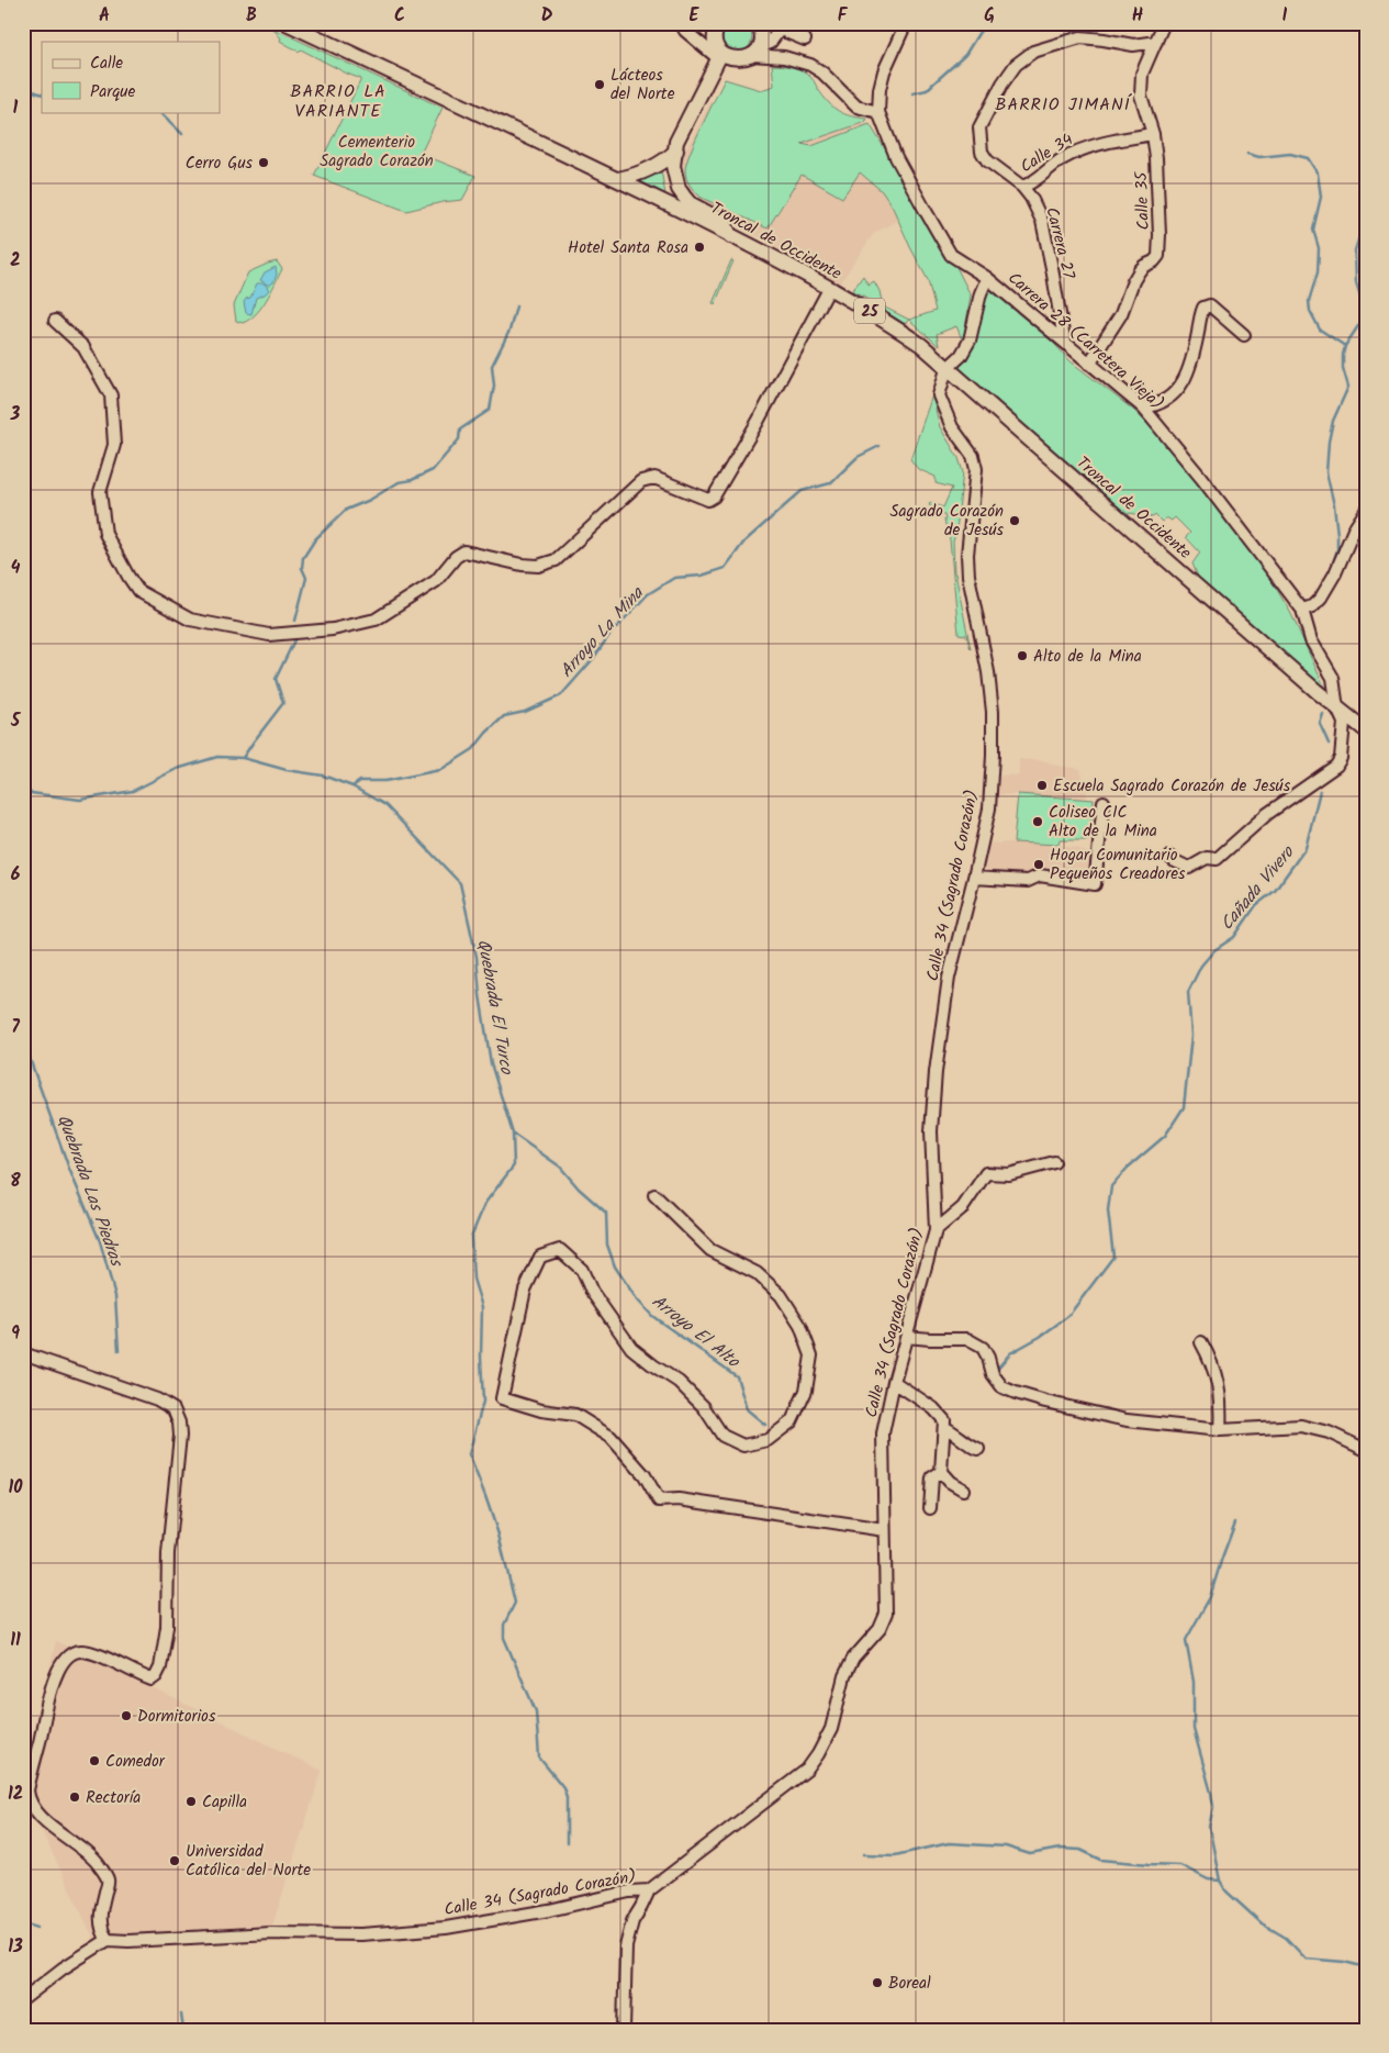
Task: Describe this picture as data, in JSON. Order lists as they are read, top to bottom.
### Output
{
  "streets": {
    "main road": ["Troncal de Occidente", "25"],
    "street": [
      "Calle 34",
      "Calle 35",
      "Carrera 27",
      "Carrera 28 (Carretera Vieja)",
      "Calle 34 (Sagrado Corazón)"
    ]
  },
  "crossings": [
    ["Calle 34", "Calle 35"],
    ["Calle 34", "Carrera 27"],
    ["Calle 35", "Carrera 27"],
    ["Calle 35", "Carrera 28 (Carretera Vieja)"],
    ["Troncal de Occidente", "Carrera 28 (Carretera Vieja)"],
    ["Troncal de Occidente", "Calle 34 (Sagrado Corazón)"],
    ["Carrera 27", "Carrera 28 (Carretera Vieja)"]
  ],
  "districts": ["BARRIO LA VARIANTE", "BARRIO JIMANÍ"],
  "water": [
    "Arroyo La Mina",
    "Cañada Vivero",
    "Quebrada El Turco",
    "Quebrada Las Piedras",
    "Arroyo El Alto"
  ],
  "parks": ["Cementerio Sagrado Corazón"],
  "places": [
    "Lácteos del Norte",
    "Cerro Gus",
    "Hotel Santa Rosa",
    "Sagrado Corazón de Jesús",
    "Alto de la Mina",
    "Escuela Sagrado Corazón de Jesús",
    "Coliseo CIC Alto de la Mina",
    "Hogar Comunitario Pequeños Creadores",
    "Dormitorios",
    "Comedor",
    "Rectoría",
    "Capilla",
    "Universidad Católica del Norte",
    "Boreal"
  ],
  "legend": ["Calle", "Parque"],
  "grid": {
    "columns": [
      "A",
      "B",
      "C",
      "D",
      "E",
      "F",
      "G",
      "H",
      "I"
    ],
    "rows": [
      "1",
      "2",
      "3",
      "4",
      "5",
      "6",
      "7",
      "8",
      "9",
      "10",
      "11",
      "12",
      "13"
    ]
  }
}
